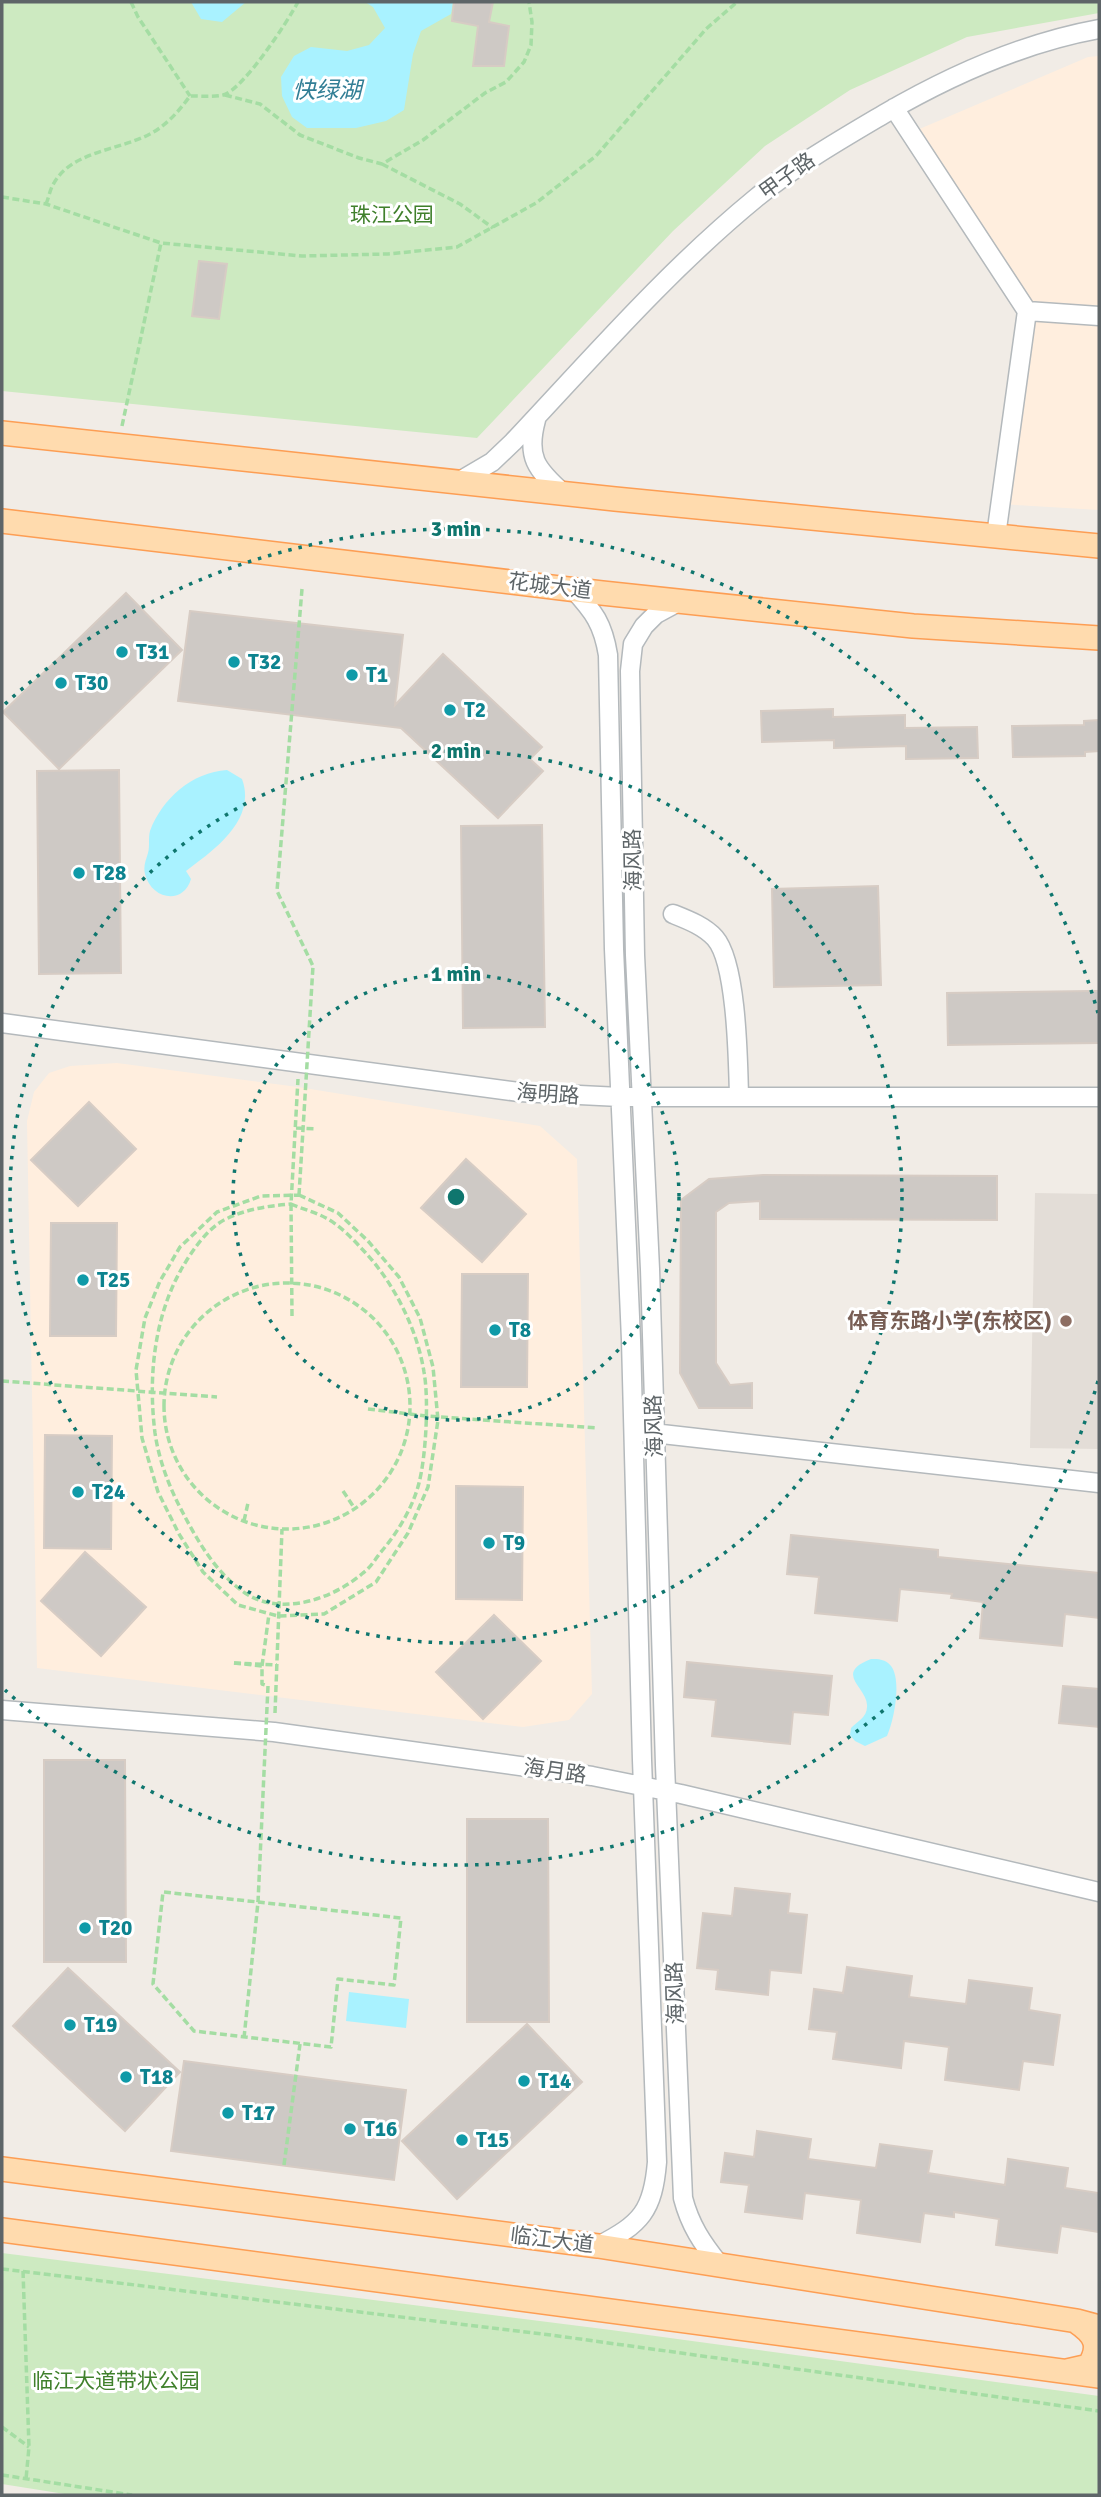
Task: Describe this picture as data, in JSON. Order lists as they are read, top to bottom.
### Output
{
  "streets": {
    "main road": ["花城大道", "临江大道"],
    "street": [
      "甲子路",
      "海风路",
      "海明路",
      "海月路"
    ]
  },
  "crossings": [
    ["花城大道", "海风路"],
    ["海风路", "海明路"],
    ["海风路", "海月路"],
    ["海风路", "临江大道"]
  ],
  "water": ["快绿湖"],
  "parks": ["珠江公园", "临江大道带状公园"],
  "places": [
    "T31",
    "T32",
    "T1",
    "T30",
    "T2",
    "T28",
    "T25",
    "体育东路小学(东校区)",
    "T8",
    "T24",
    "T9",
    "T20",
    "T19",
    "T18",
    "T14",
    "T17",
    "T16",
    "T15"
  ],
  "rings": ["3 min", "2 min", "1 min"]
}
